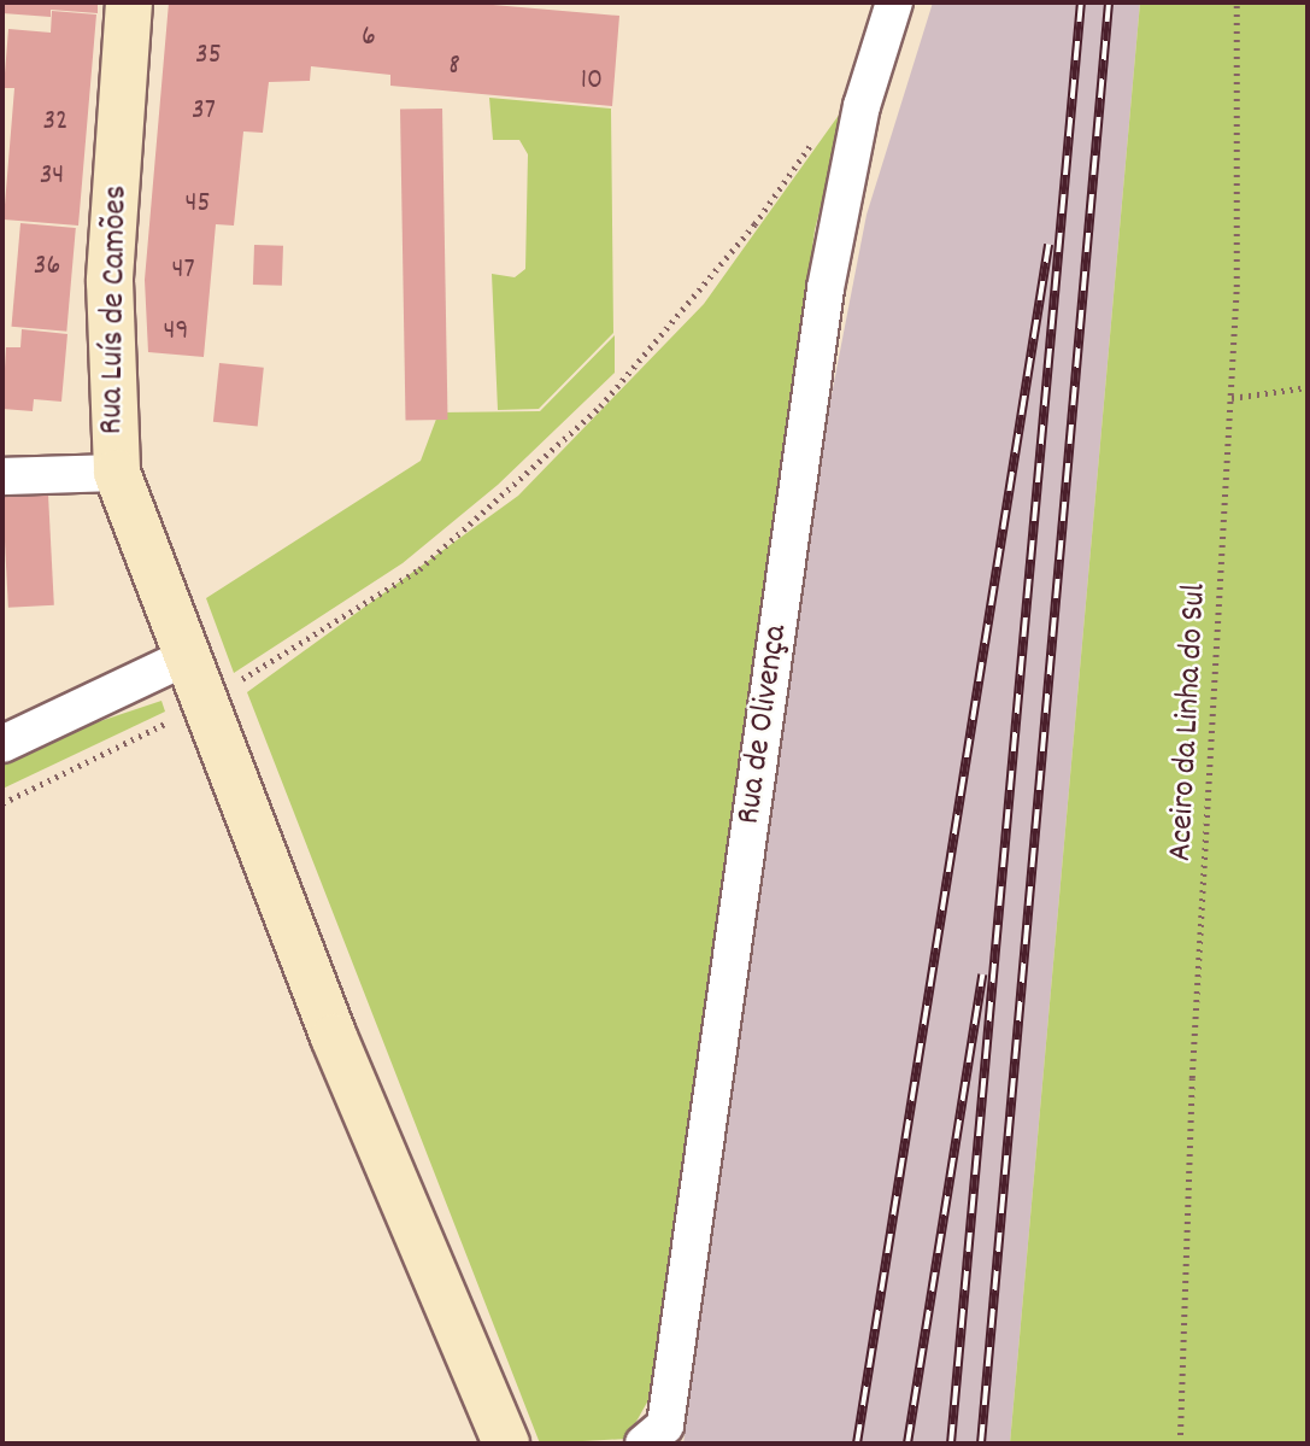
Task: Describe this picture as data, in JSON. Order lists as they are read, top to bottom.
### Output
{
  "streets": {
    "main road": ["Rua Luís de Camões"],
    "street": ["Rua de Olivença"],
    "path": ["Aceiro da Linha do Sul"]
  },
  "house_numbers": [
    "6",
    "35",
    "8",
    "10",
    "37",
    "32",
    "34",
    "45",
    "36",
    "47",
    "49"
  ]
}
